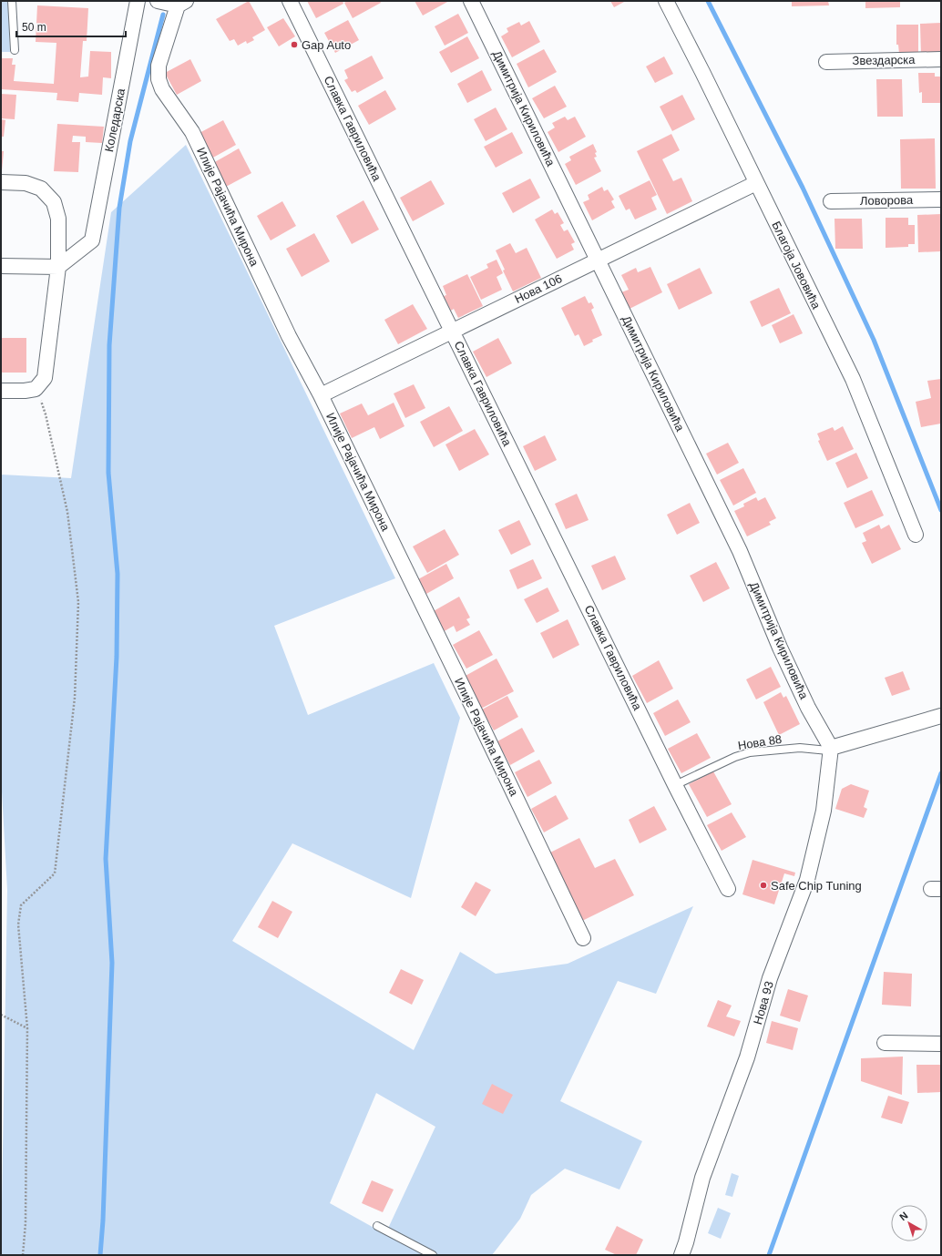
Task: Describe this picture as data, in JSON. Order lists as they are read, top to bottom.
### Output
{
  "streets": {
    "street": [
      "Звездарска",
      "Димитрија Кириловића",
      "Коледарска",
      "Славка Гавриловића",
      "Ловорова",
      "Илије Рајачића Мирона",
      "Благоја Јововића",
      "Нова 106",
      "Нова 93"
    ],
    "lane": ["Нова 88"]
  },
  "crossings": [
    ["Димитрија Кириловића", "Нова 106"],
    ["Димитрија Кириловића", "Нова 88"],
    ["Димитрија Кириловића", "Нова 93"],
    ["Славка Гавриловића", "Нова 106"],
    ["Славка Гавриловића", "Нова 88"],
    ["Илије Рајачића Мирона", "Нова 106"],
    ["Благоја Јововића", "Нова 106"],
    ["Нова 88", "Нова 93"]
  ],
  "places": ["Gap Auto", "Safe Chip Tuning"],
  "scale_bar": "50 m",
  "north": "top left"
}
